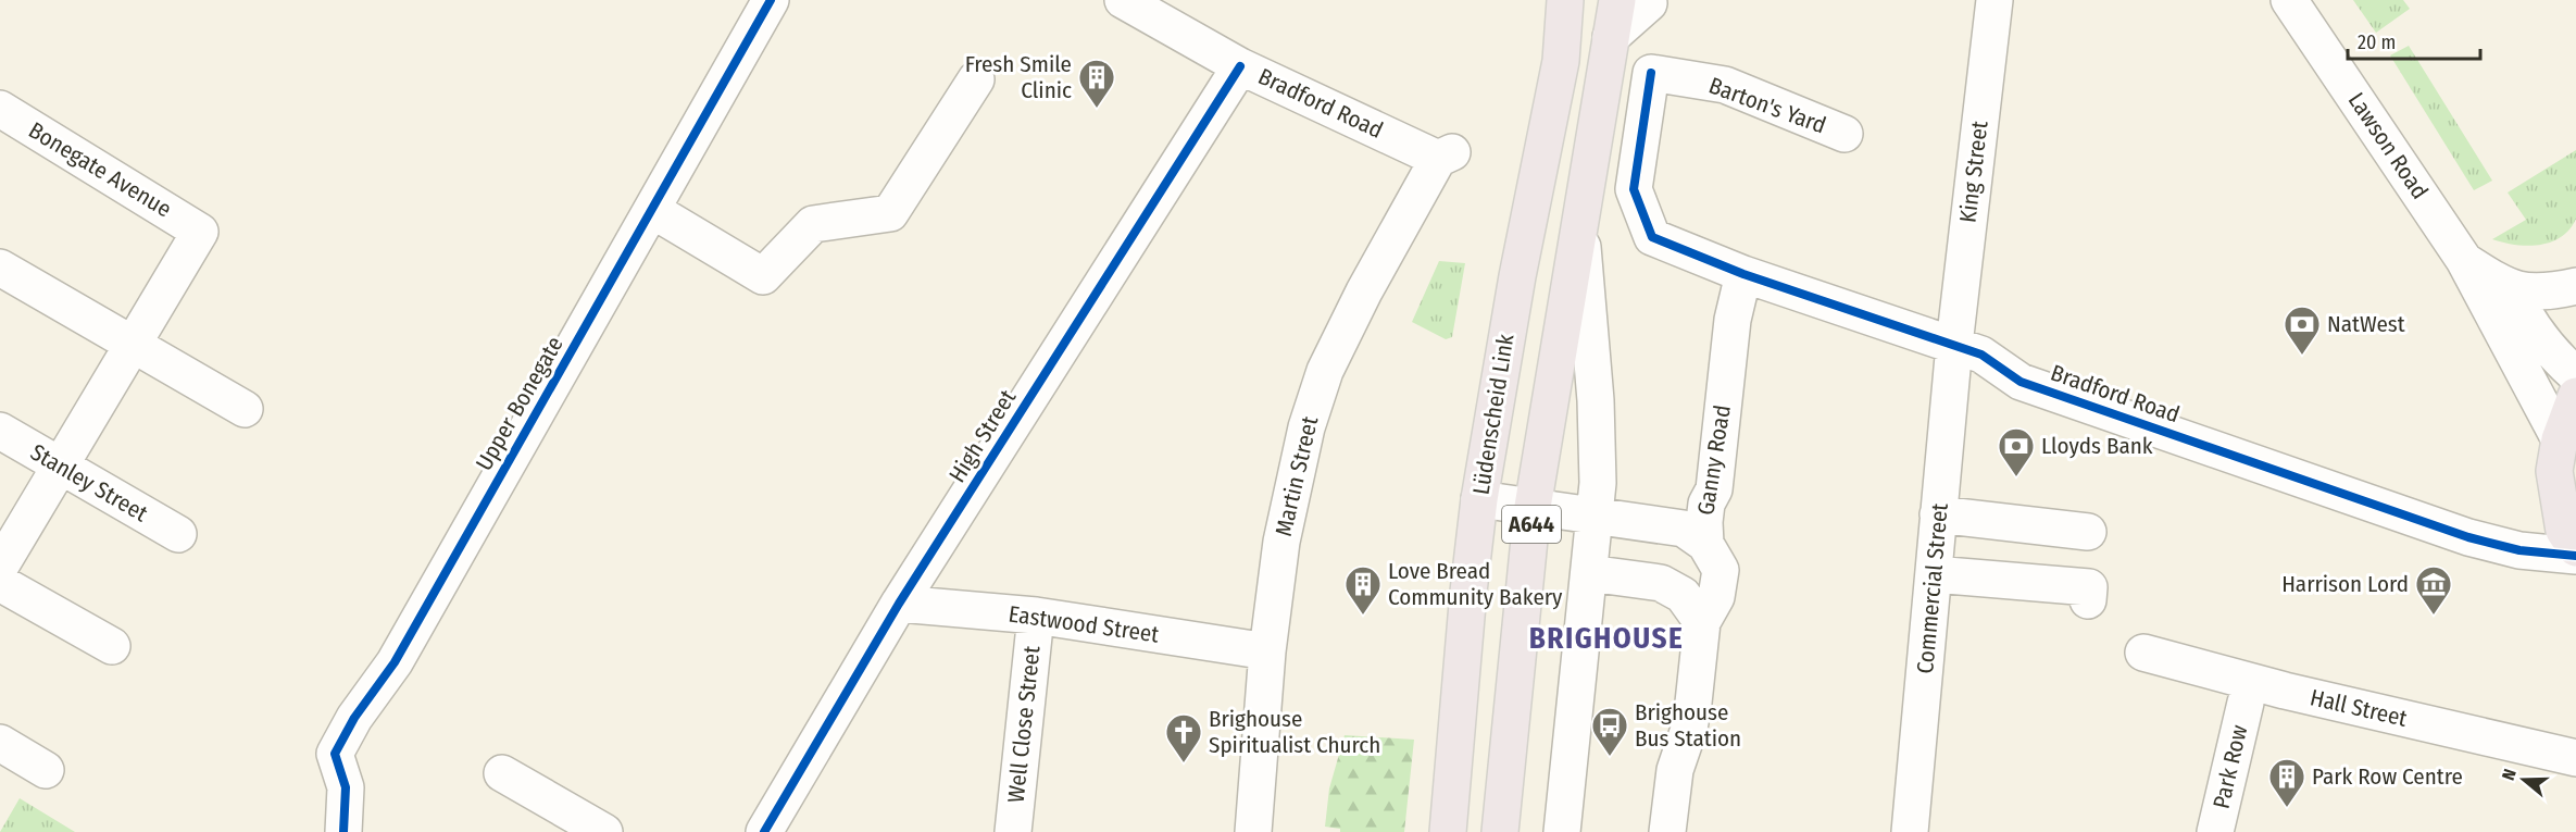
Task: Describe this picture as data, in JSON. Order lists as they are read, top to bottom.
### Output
{
  "streets": {
    "main road": ["Lüdenscheid Link", "A644"],
    "street": [
      "Bradford Road",
      "Barton's Yard",
      "Lawson Road",
      "Bonegate Avenue",
      "King Street",
      "Upper Bonegate",
      "High Street",
      "Ganny Road",
      "Martin Street",
      "Stanley Street",
      "Commercial Street",
      "Eastwood Street",
      "Hall Street",
      "Well Close Street",
      "Park Row"
    ]
  },
  "crossings": [
    ["Bradford Road", "Barton's Yard"],
    ["Bradford Road", "King Street"],
    ["Bradford Road", "High Street"],
    ["Bradford Road", "Ganny Road"],
    ["Bradford Road", "Martin Street"],
    ["Bradford Road", "Commercial Street"],
    ["King Street", "Commercial Street"],
    ["High Street", "Eastwood Street"],
    ["Martin Street", "Eastwood Street"],
    ["Eastwood Street", "Well Close Street"]
  ],
  "districts": ["BRIGHOUSE"],
  "places": {
    "building": ["Fresh Smile Clinic", "Love Bread Community Bakery", "Park Row Centre"],
    "bank": ["NatWest", "Lloyds Bank"],
    "museum": ["Harrison Lord"],
    "bus stop": ["Brighouse Bus Station"],
    "church": ["Brighouse Spiritualist Church"]
  },
  "scale_bar": "20 m",
  "north": "left"
}
